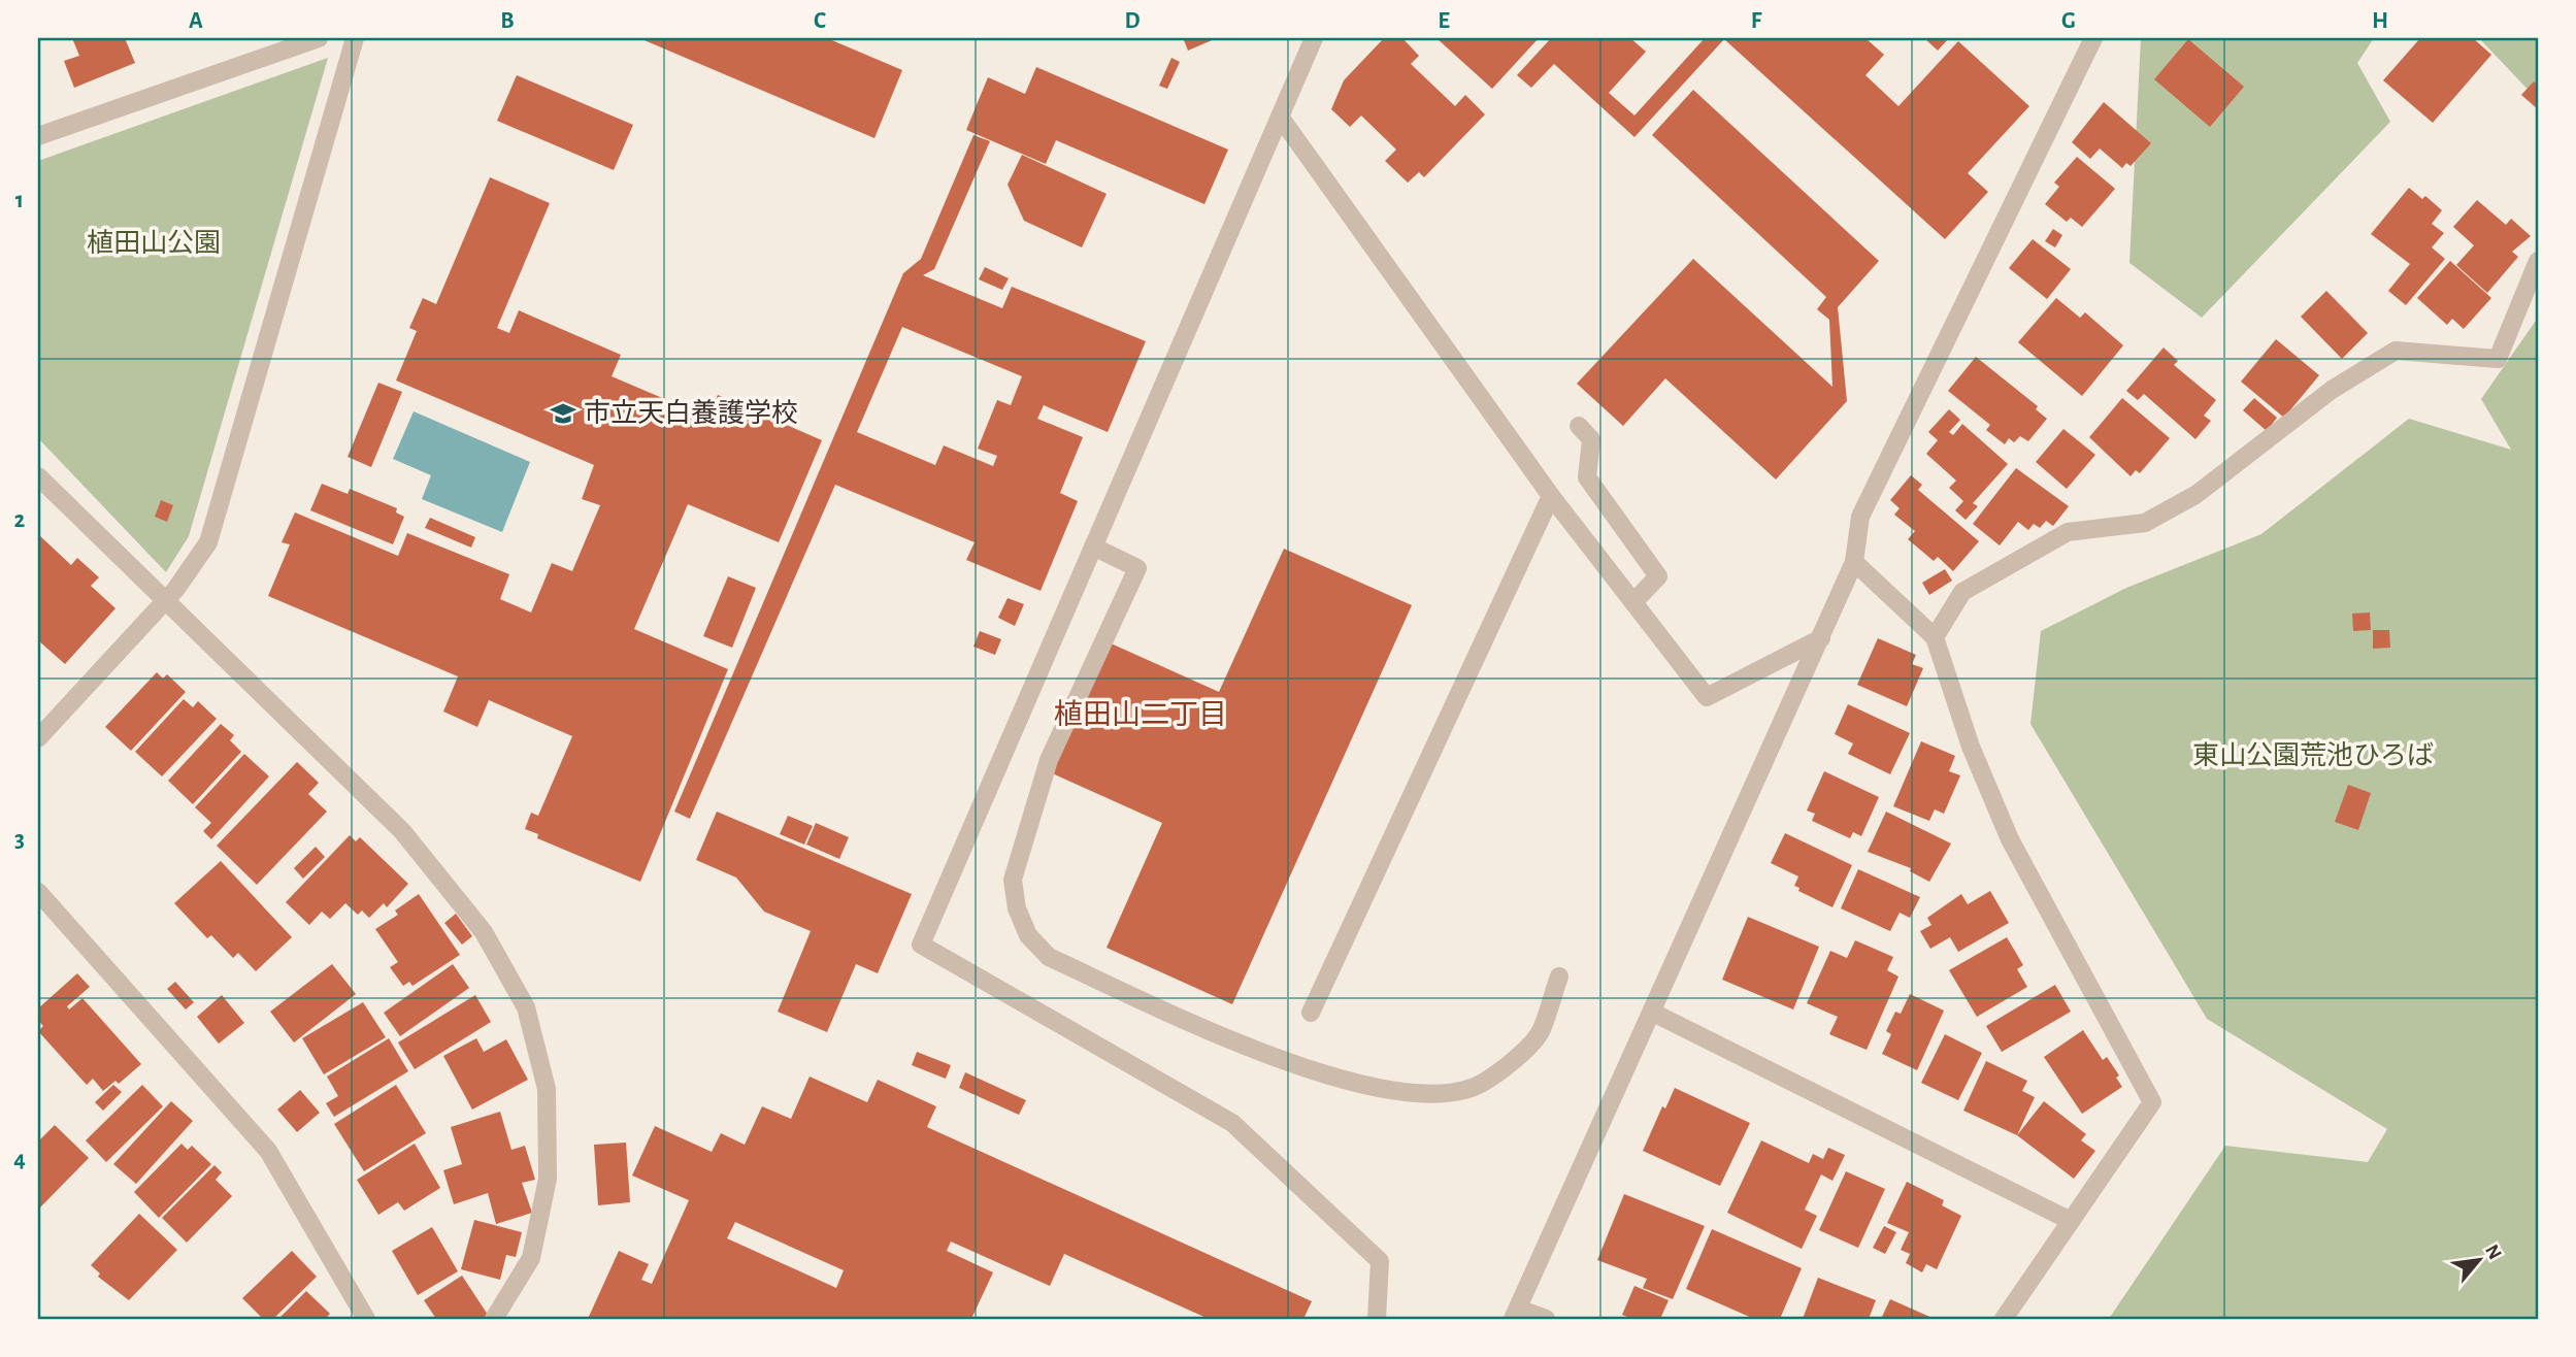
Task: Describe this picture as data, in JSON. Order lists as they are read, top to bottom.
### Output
{
  "districts": ["植田山二丁目"],
  "parks": ["植田山公園", "東山公園荒池ひろば"],
  "places": {
    "school or university": ["市立天白養護学校"]
  },
  "north": "top right",
  "grid": {
    "columns": [
      "A",
      "B",
      "C",
      "D",
      "E",
      "F",
      "G",
      "H"
    ],
    "rows": [
      "1",
      "2",
      "3",
      "4"
    ]
  }
}
